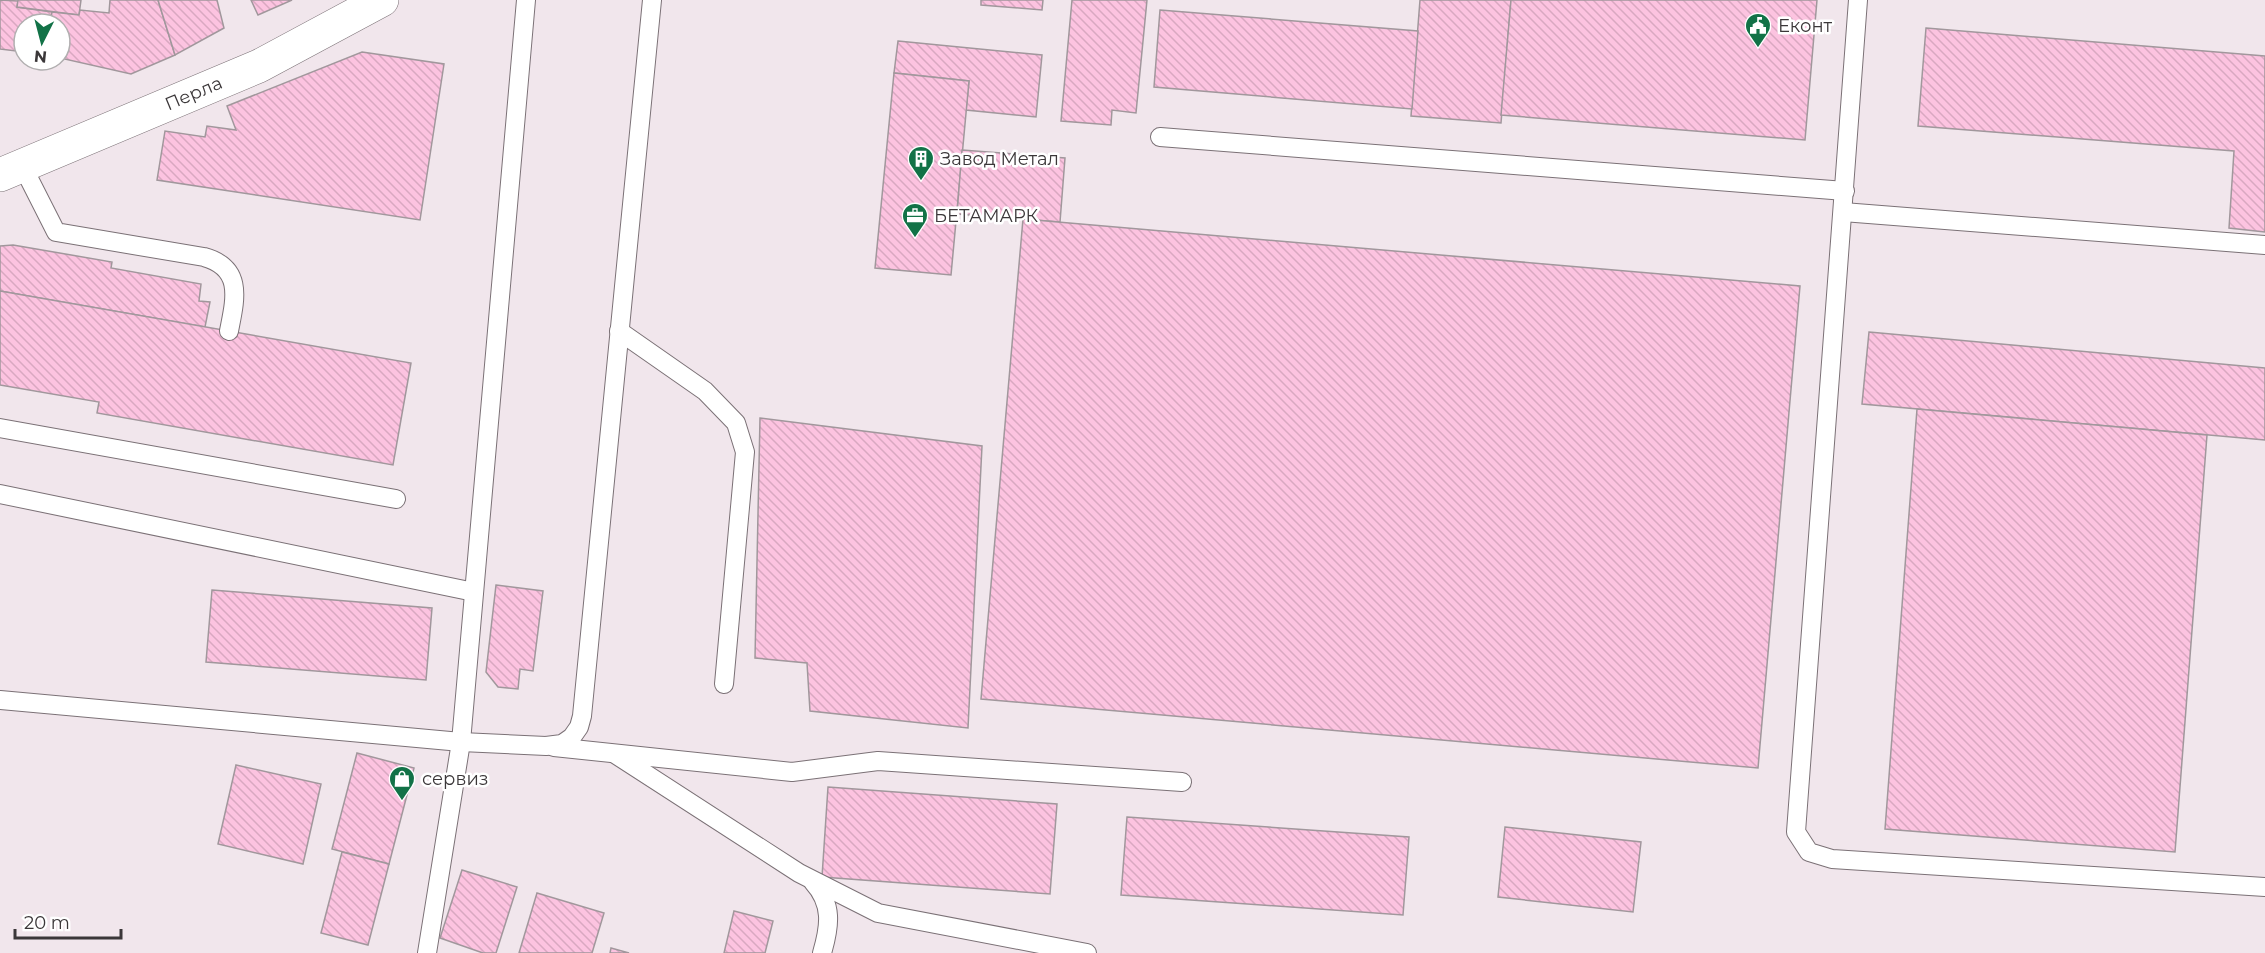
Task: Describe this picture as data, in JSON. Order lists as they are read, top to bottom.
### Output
{
  "streets": {
    "street": ["Перла"]
  },
  "places": {
    "public building": ["Еконт"],
    "building": ["Завод Метал"],
    "office": ["БЕТАМАРК"],
    "shop": ["сервиз"]
  },
  "scale_bar": "20 m",
  "north": "bottom"
}
